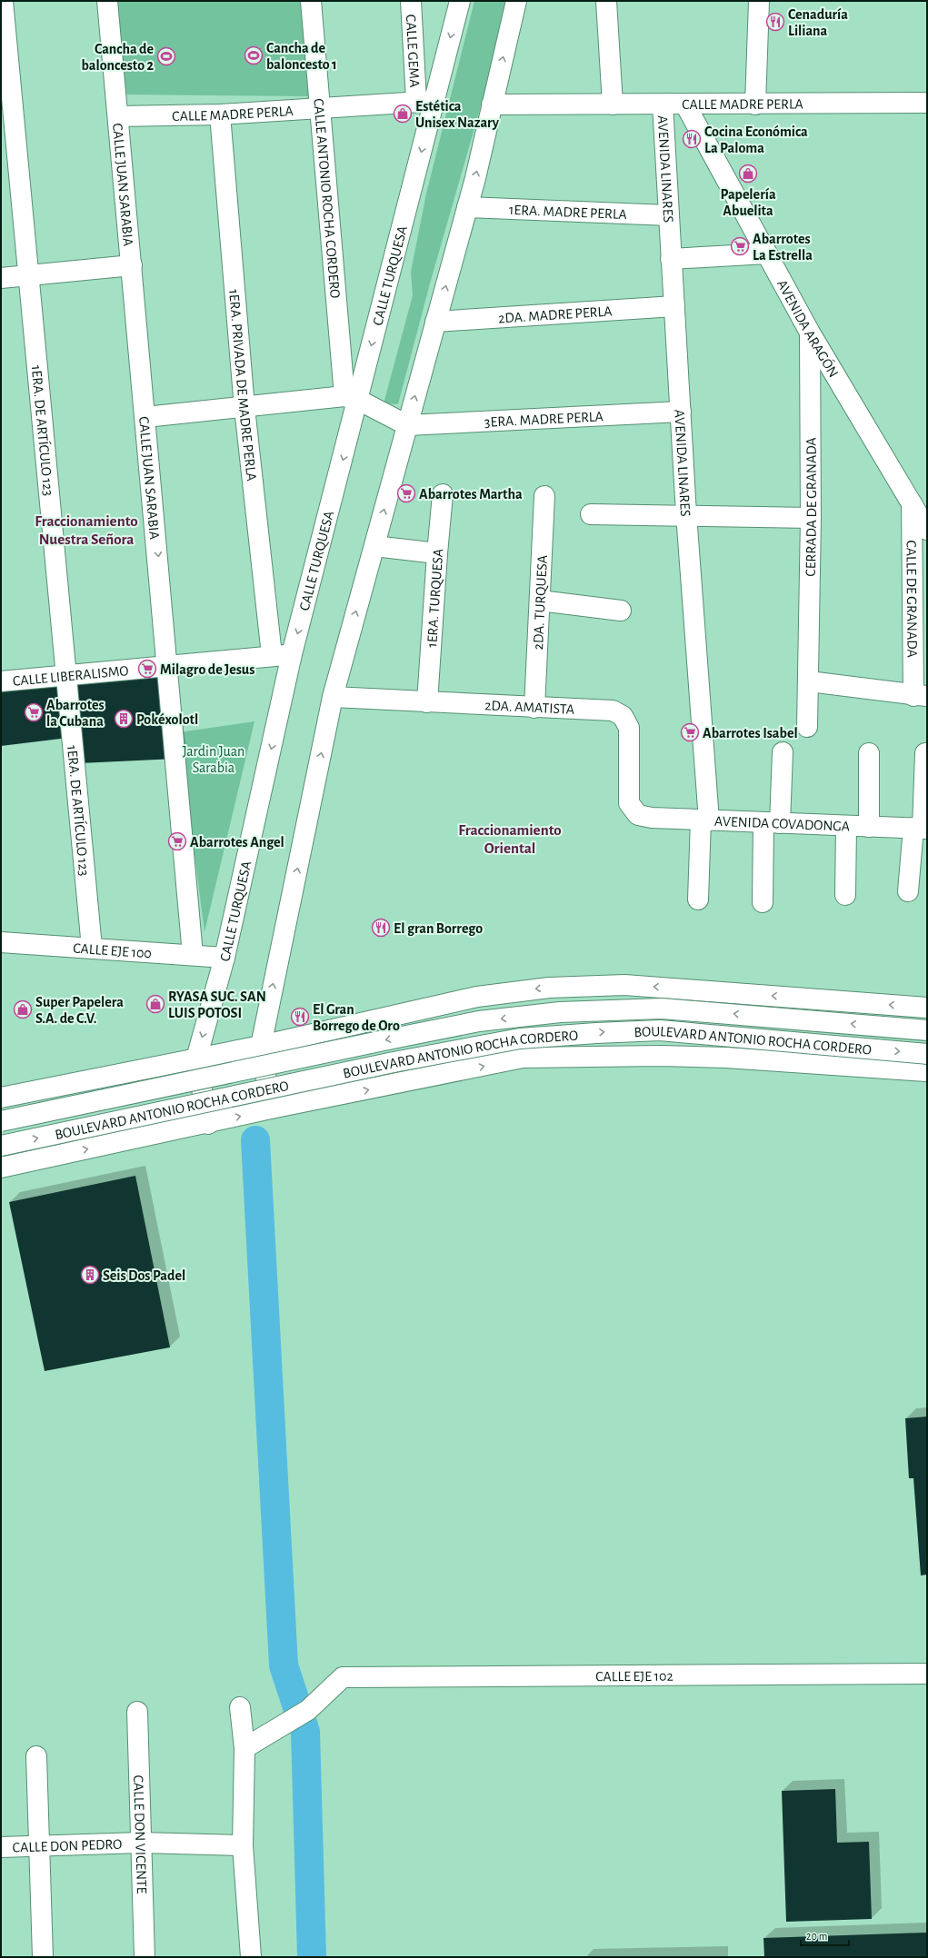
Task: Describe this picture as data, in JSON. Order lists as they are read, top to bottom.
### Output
{
  "streets": {
    "main road": [
      "CALLE GEMA",
      "CALLE MADRE PERLA",
      "AVENIDA LINARES",
      "CALLE JUAN SARABIA",
      "CALLE ANTONIO ROCHA CORDERO",
      "1ERA. MADRE PERLA",
      "CALLE TURQUESA",
      "2DA. MADRE PERLA",
      "AVENIDA ARAGÓN",
      "1ERA. PRIVADA DE MADRE PERLA",
      "3ERA. MADRE PERLA",
      "1ERA. DE ARTÍCULO 123",
      "CERRADA DE GRANADA",
      "1ERA. TURQUESA",
      "CALLE DE GRANADA",
      "2DA. TURQUESA",
      "CALLE LIBERALISMO",
      "2DA. AMATISTA",
      "AVENIDA COVADONGA",
      "CALLE EJE 100",
      "BOULEVARD ANTONIO ROCHA CORDERO",
      "CALLE EJE 102",
      "CALLE DON VICENTE",
      "CALLE DON PEDRO"
    ]
  },
  "crossings": [
    ["CALLE GEMA", "CALLE MADRE PERLA"],
    ["CALLE GEMA", "CALLE TURQUESA"],
    ["CALLE MADRE PERLA", "AVENIDA LINARES"],
    ["CALLE MADRE PERLA", "CALLE JUAN SARABIA"],
    ["CALLE MADRE PERLA", "CALLE ANTONIO ROCHA CORDERO"],
    ["CALLE MADRE PERLA", "CALLE TURQUESA"],
    ["CALLE MADRE PERLA", "AVENIDA ARAGÓN"],
    ["CALLE MADRE PERLA", "1ERA. PRIVADA DE MADRE PERLA"],
    ["AVENIDA LINARES", "1ERA. MADRE PERLA"],
    ["AVENIDA LINARES", "2DA. MADRE PERLA"],
    ["AVENIDA LINARES", "3ERA. MADRE PERLA"],
    ["AVENIDA LINARES", "AVENIDA COVADONGA"],
    ["CALLE JUAN SARABIA", "CALLE LIBERALISMO"],
    ["CALLE JUAN SARABIA", "CALLE EJE 100"],
    ["CALLE ANTONIO ROCHA CORDERO", "CALLE TURQUESA"],
    ["CALLE TURQUESA", "CALLE LIBERALISMO"],
    ["CALLE TURQUESA", "CALLE EJE 100"],
    ["CALLE TURQUESA", "BOULEVARD ANTONIO ROCHA CORDERO"],
    ["AVENIDA ARAGÓN", "CERRADA DE GRANADA"],
    ["AVENIDA ARAGÓN", "CALLE DE GRANADA"],
    ["1ERA. PRIVADA DE MADRE PERLA", "CALLE LIBERALISMO"],
    ["1ERA. DE ARTÍCULO 123", "CALLE LIBERALISMO"],
    ["1ERA. DE ARTÍCULO 123", "CALLE EJE 100"],
    ["CERRADA DE GRANADA", "CALLE DE GRANADA"],
    ["1ERA. TURQUESA", "2DA. AMATISTA"],
    ["2DA. TURQUESA", "2DA. AMATISTA"],
    ["2DA. AMATISTA", "AVENIDA COVADONGA"],
    ["CALLE DON VICENTE", "CALLE DON PEDRO"]
  ],
  "districts": ["Fraccionamiento Nuestra Señora", "Fraccionamiento Oriental"],
  "parks": ["Jardin Juan Sarabia"],
  "places": {
    "restaurant": [
      "Cenaduría Liliana",
      "Cocina Económica La Paloma",
      "El gran Borrego",
      "El Gran Borrego de Oro"
    ],
    "sports": ["Cancha de baloncesto 1", "Cancha de baloncesto 2"],
    "shop": [
      "Estética Unisex Nazary",
      "Papelería Abuelita",
      "RYASA SUC. SAN LUIS POTOSI",
      "Super Papelera S.A. de C.V."
    ],
    "supermarket": [
      "Abarrotes La Estrella",
      "Abarrotes Martha",
      "Milagro de Jesus",
      "Abarrotes la Cubana",
      "Abarrotes Isabel",
      "Abarrotes Angel"
    ],
    "building": ["Pokéxolotl", "Seis Dos Padel"]
  },
  "scale_bar": "20 m"
}
